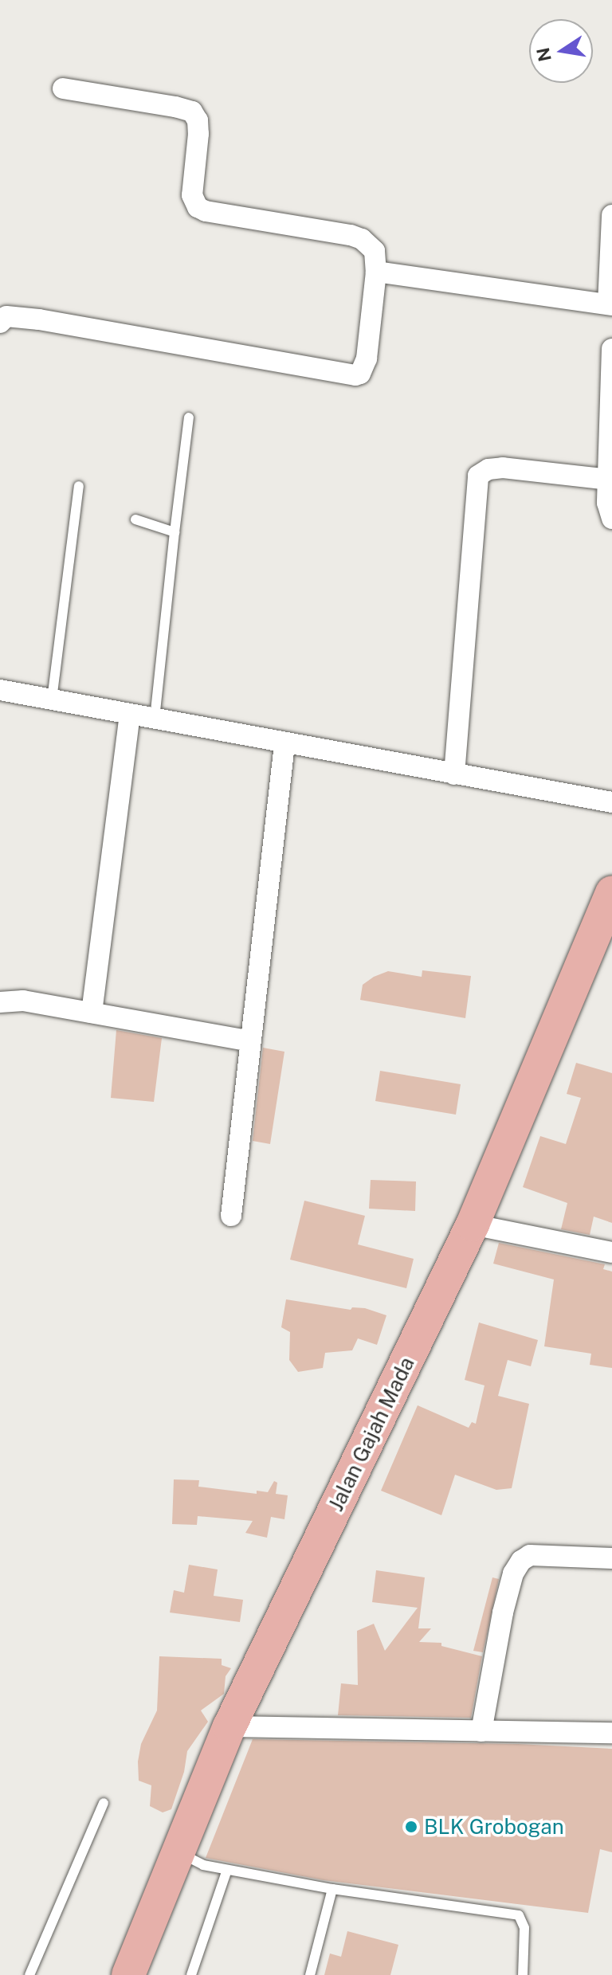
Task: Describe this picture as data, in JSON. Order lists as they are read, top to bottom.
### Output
{
  "streets": {
    "main road": ["Jalan Gajah Mada"]
  },
  "places": ["BLK Grobogan"],
  "north": "left"
}
